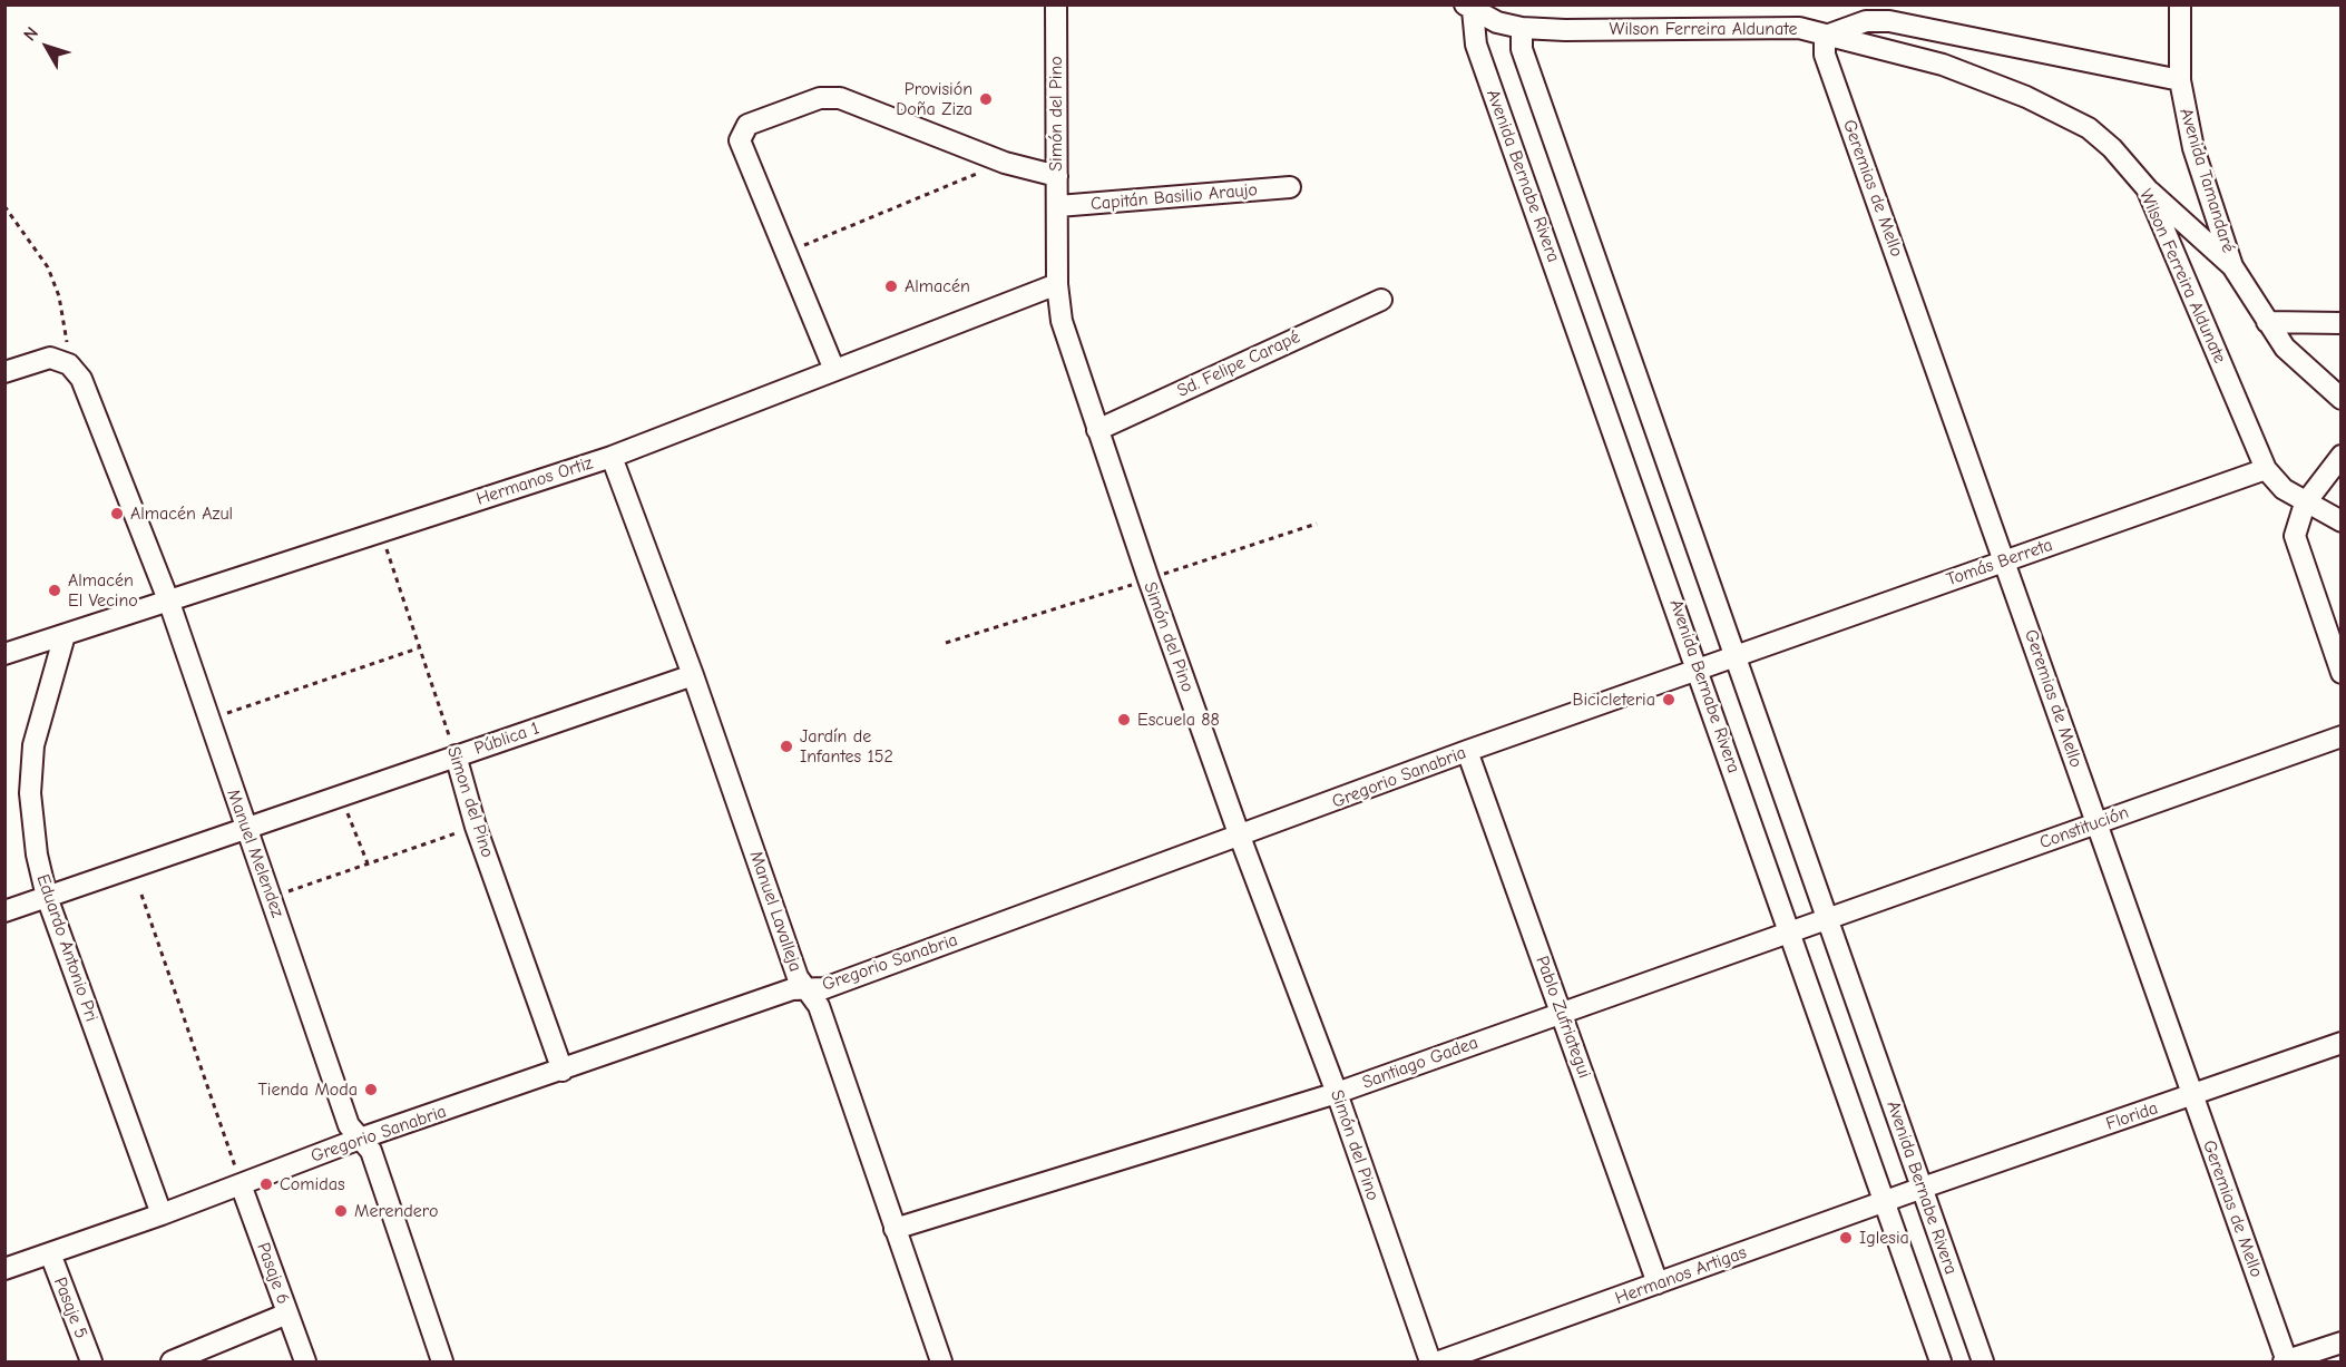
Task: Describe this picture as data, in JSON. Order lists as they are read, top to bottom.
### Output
{
  "streets": {
    "street": [
      "Wilson Ferreira Aldunate",
      "Simón del Pino",
      "Avenida Bernabe Rivera",
      "Avenida Tamandaré",
      "Geremias de Mello",
      "Capitán Basilio Araujo",
      "Sd. Felipe Carapé",
      "Hermanos Ortiz",
      "Tomás Berreta",
      "Pública 1",
      "Gregorio Sanabria",
      "Simon del Pino",
      "Constitución",
      "Manuel Melendez",
      "Manuel Lavalleja",
      "Eduardo Antonio Pri",
      "Pablo Zufriategui",
      "Santiago Gadea",
      "Florida",
      "Pasaje 6",
      "Hermanos Artigas",
      "Pasaje 5"
    ]
  },
  "crossings": [
    ["Wilson Ferreira Aldunate", "Avenida Bernabe Rivera"],
    ["Wilson Ferreira Aldunate", "Geremias de Mello"],
    ["Wilson Ferreira Aldunate", "Tomás Berreta"],
    ["Simón del Pino", "Capitán Basilio Araujo"],
    ["Simón del Pino", "Sd. Felipe Carapé"],
    ["Simón del Pino", "Hermanos Ortiz"],
    ["Simón del Pino", "Gregorio Sanabria"],
    ["Simón del Pino", "Santiago Gadea"],
    ["Avenida Bernabe Rivera", "Tomás Berreta"],
    ["Avenida Bernabe Rivera", "Gregorio Sanabria"],
    ["Avenida Bernabe Rivera", "Constitución"],
    ["Avenida Bernabe Rivera", "Santiago Gadea"],
    ["Avenida Bernabe Rivera", "Florida"],
    ["Avenida Bernabe Rivera", "Hermanos Artigas"],
    ["Geremias de Mello", "Tomás Berreta"],
    ["Geremias de Mello", "Constitución"],
    ["Geremias de Mello", "Florida"],
    ["Hermanos Ortiz", "Simon del Pino"],
    ["Hermanos Ortiz", "Manuel Melendez"],
    ["Hermanos Ortiz", "Manuel Lavalleja"],
    ["Hermanos Ortiz", "Eduardo Antonio Pri"],
    ["Tomás Berreta", "Gregorio Sanabria"],
    ["Pública 1", "Simon del Pino"],
    ["Pública 1", "Manuel Melendez"],
    ["Pública 1", "Manuel Lavalleja"],
    ["Pública 1", "Eduardo Antonio Pri"],
    ["Gregorio Sanabria", "Simon del Pino"],
    ["Gregorio Sanabria", "Manuel Melendez"],
    ["Gregorio Sanabria", "Manuel Lavalleja"],
    ["Gregorio Sanabria", "Eduardo Antonio Pri"],
    ["Gregorio Sanabria", "Pablo Zufriategui"],
    ["Gregorio Sanabria", "Pasaje 6"],
    ["Gregorio Sanabria", "Pasaje 5"],
    ["Constitución", "Santiago Gadea"],
    ["Manuel Lavalleja", "Santiago Gadea"],
    ["Pablo Zufriategui", "Santiago Gadea"],
    ["Pablo Zufriategui", "Hermanos Artigas"],
    ["Florida", "Hermanos Artigas"]
  ],
  "places": [
    "Provisión Doña Ziza",
    "Almacén",
    "Almacén Azul",
    "Almacén El Vecino",
    "Bicicleteria",
    "Escuela 88",
    "Jardín de Infantes 152",
    "Tienda Moda",
    "Comidas",
    "Merendero",
    "Iglesia"
  ],
  "north": "top left"
}
